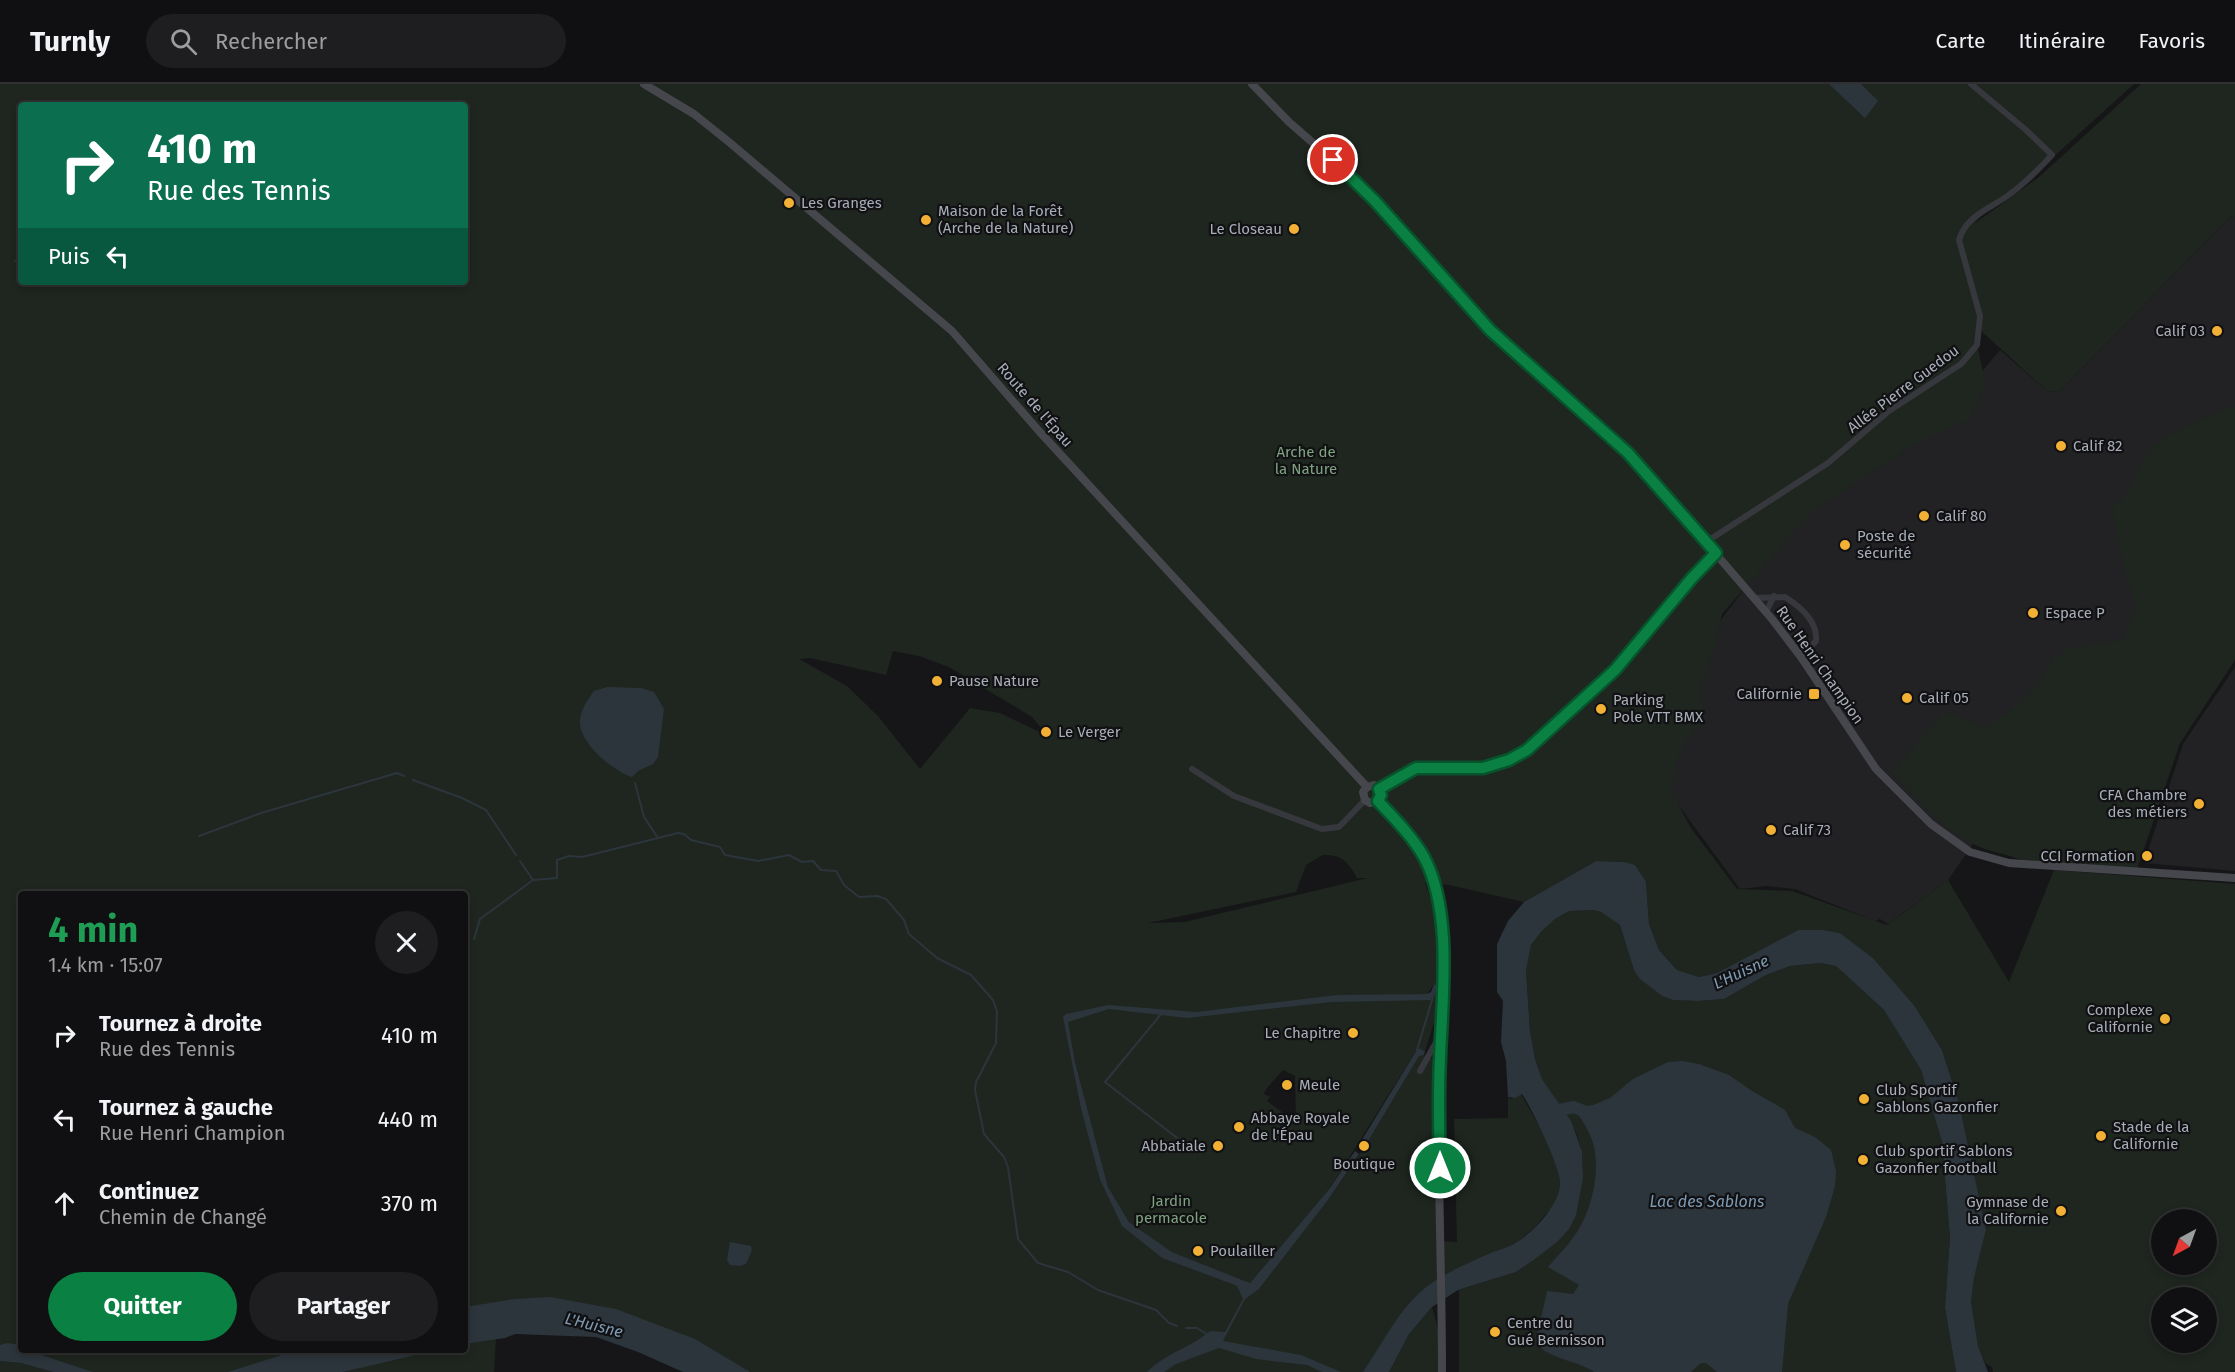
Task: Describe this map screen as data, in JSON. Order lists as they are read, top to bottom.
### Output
{
  "streets": {
    "street": ["Allée Pierre Guedou", "Route de l'Épau", "Rue Henri Champion"]
  },
  "crossings": [
    ["Allée Pierre Guedou", "Rue Henri Champion"]
  ],
  "water": ["L'Huisne", "Lac des Sablons"],
  "parks": ["Arche de la Nature", "Jardin permacole"],
  "places": {
    "other": [
      "Les Granges",
      "Maison de la Forêt (Arche de la Nature)",
      "Le Closeau",
      "Calif 03",
      "Calif 82",
      "Calif 80",
      "Poste de sécurité",
      "Espace P",
      "Pause Nature",
      "Calif 05",
      "Parking Pole VTT BMX",
      "Le Verger",
      "CFA Chambre des métiers",
      "Calif 73",
      "CCI Formation",
      "Complexe Californie",
      "Le Chapitre",
      "Meule",
      "Club Sportif Sablons Gazonfier",
      "Abbaye Royale de l'Épau",
      "Stade de la Californie",
      "Abbatiale",
      "Boutique",
      "Club sportif Sablons Gazonfier football",
      "Gymnase de la Californie",
      "Poulailler",
      "Centre du Gué Bernisson"
    ],
    "transit": ["Californie"]
  },
  "north": "bottom left",
  "page": {
    "header": "Turnly",
    "search": "Rechercher",
    "nav": ["Carte", "Itinéraire", "Favoris"],
    "turn": ["410 m", "Rue des Tennis"],
    "then": "Puis",
    "heading": ["4 min", "1.4 km · 15:07"],
    "list": [
      {
        "name": "Tournez à droite",
        "note": "Rue des Tennis",
        "value": "410 m"
      },
      {
        "name": "Tournez à gauche",
        "note": "Rue Henri Champion",
        "value": "440 m"
      },
      {
        "name": "Continuez",
        "note": "Chemin de Changé",
        "value": "370 m"
      }
    ],
    "buttons": ["Quitter", "Partager"]
  }
}
